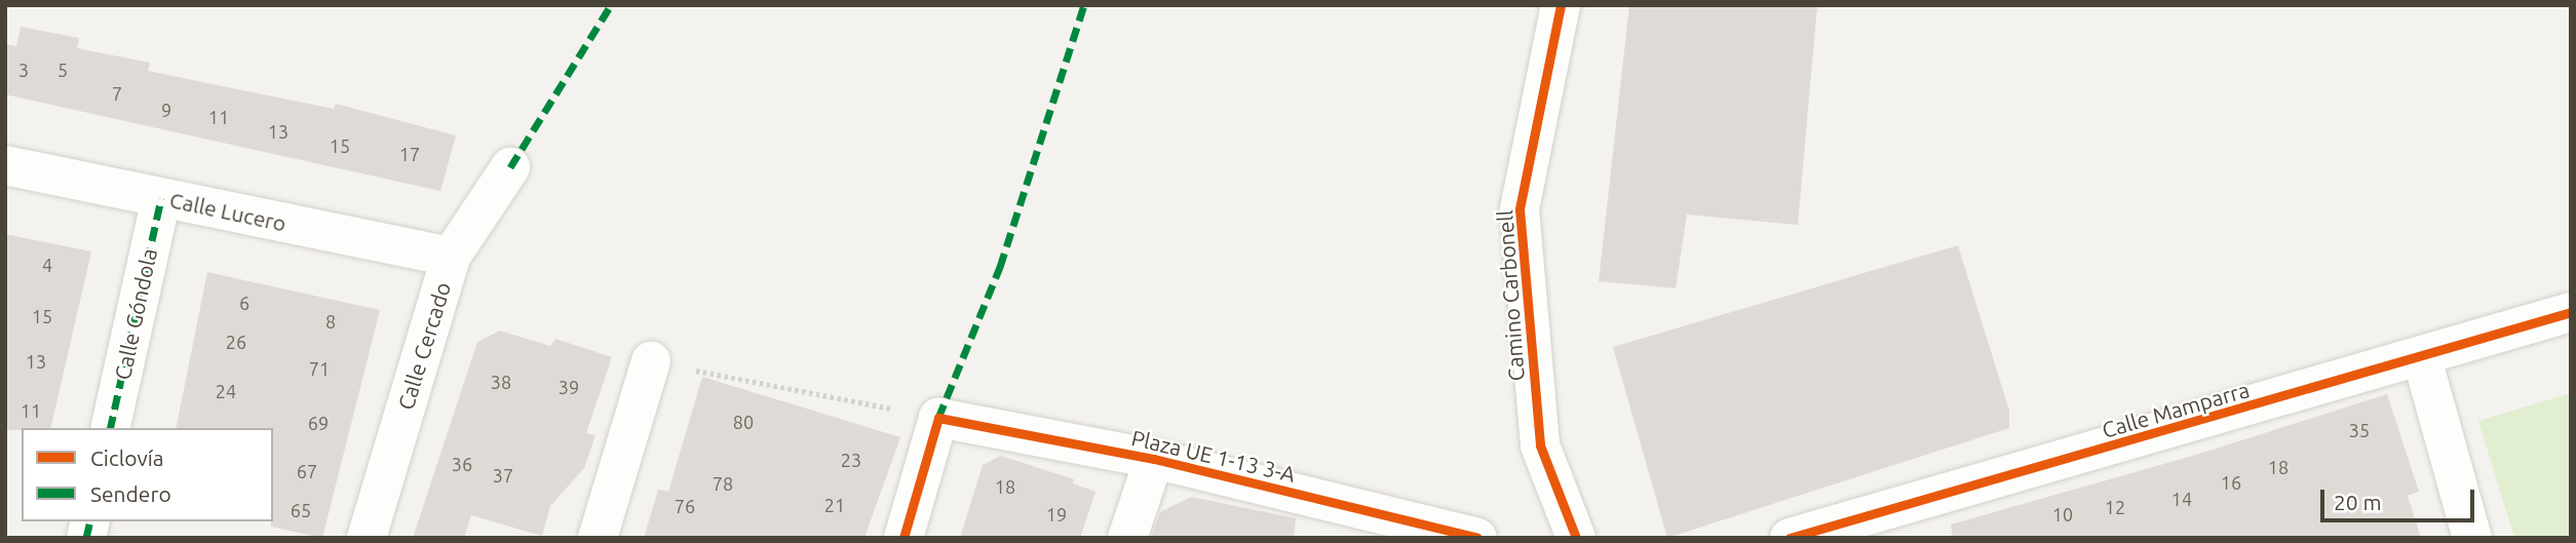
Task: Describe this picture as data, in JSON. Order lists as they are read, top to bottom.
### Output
{
  "streets": {
    "street": [
      "Calle Lucero",
      "Camino Carbonell",
      "Calle Góndola",
      "Calle Cercado",
      "Calle Mamparra",
      "Plaza UE 1-13 3-A"
    ]
  },
  "crossings": [
    ["Calle Lucero", "Calle Góndola"],
    ["Calle Lucero", "Calle Cercado"]
  ],
  "house_numbers": [
    "3",
    "5",
    "7",
    "9",
    "11",
    "13",
    "15",
    "17",
    "4",
    "6",
    "15",
    "8",
    "26",
    "13",
    "71",
    "38",
    "39",
    "24",
    "11",
    "80",
    "69",
    "35",
    "23",
    "36",
    "18",
    "67",
    "37",
    "16",
    "78",
    "18",
    "14",
    "21",
    "76",
    "12",
    "65",
    "19",
    "10"
  ],
  "legend": ["Ciclovía", "Sendero"],
  "scale_bar": "20 m"
}
